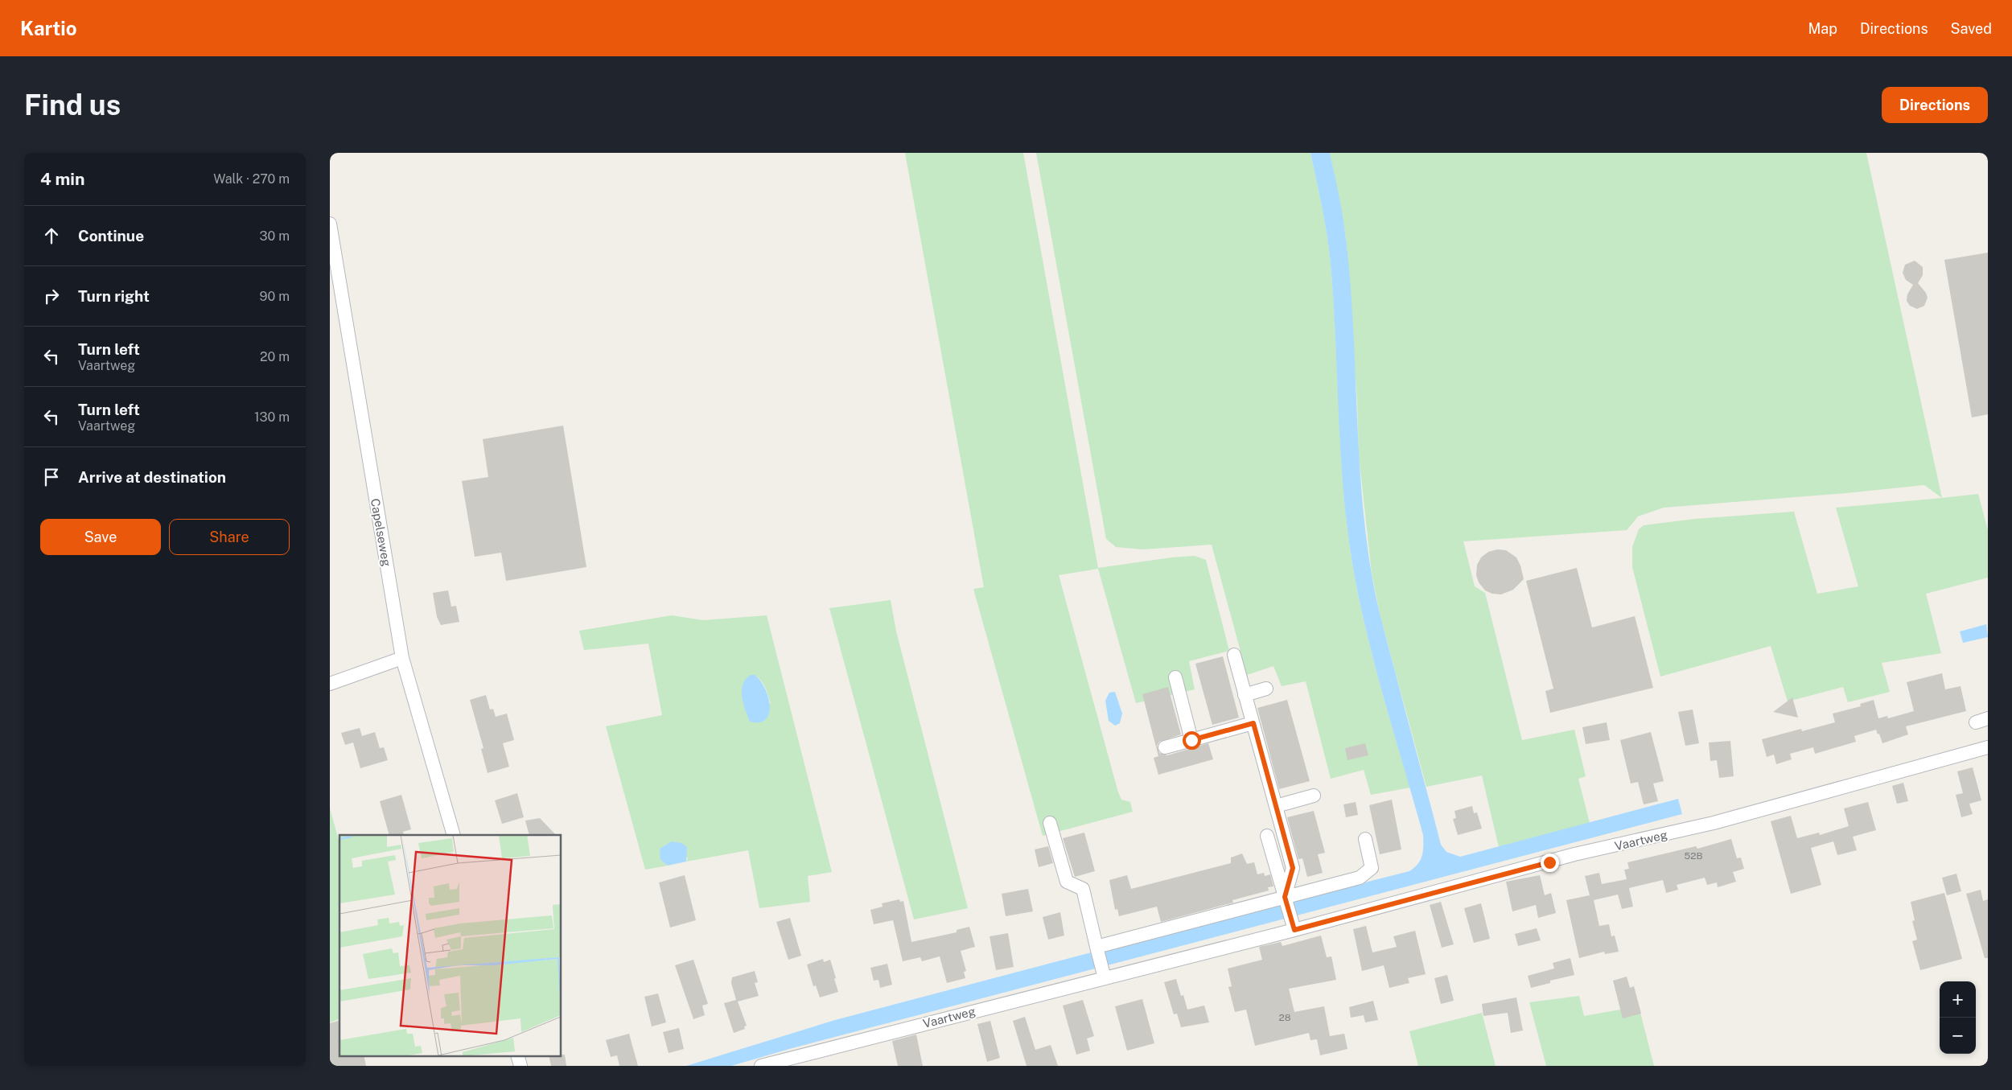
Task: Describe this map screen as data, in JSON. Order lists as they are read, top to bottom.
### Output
{
  "streets": {
    "street": ["Capelseweg", "Vaartweg"]
  },
  "house_numbers": ["52B", "28"],
  "page": {
    "header": "Kartio",
    "nav": ["Map", "Directions", "Saved"],
    "buttons": [
      "Directions",
      ["Save", "Share"]
    ],
    "title": "Find us",
    "heading": ["4 min", "Walk · 270 m"],
    "list": [
      ["Continue", "30 m"],
      ["Turn right", "90 m"],
      ["Turn left", "Vaartweg", "20 m"],
      ["Turn left", "Vaartweg", "130 m"],
      "Arrive at destination"
    ],
    "map_buttons": ["+", "−"]
  }
}
